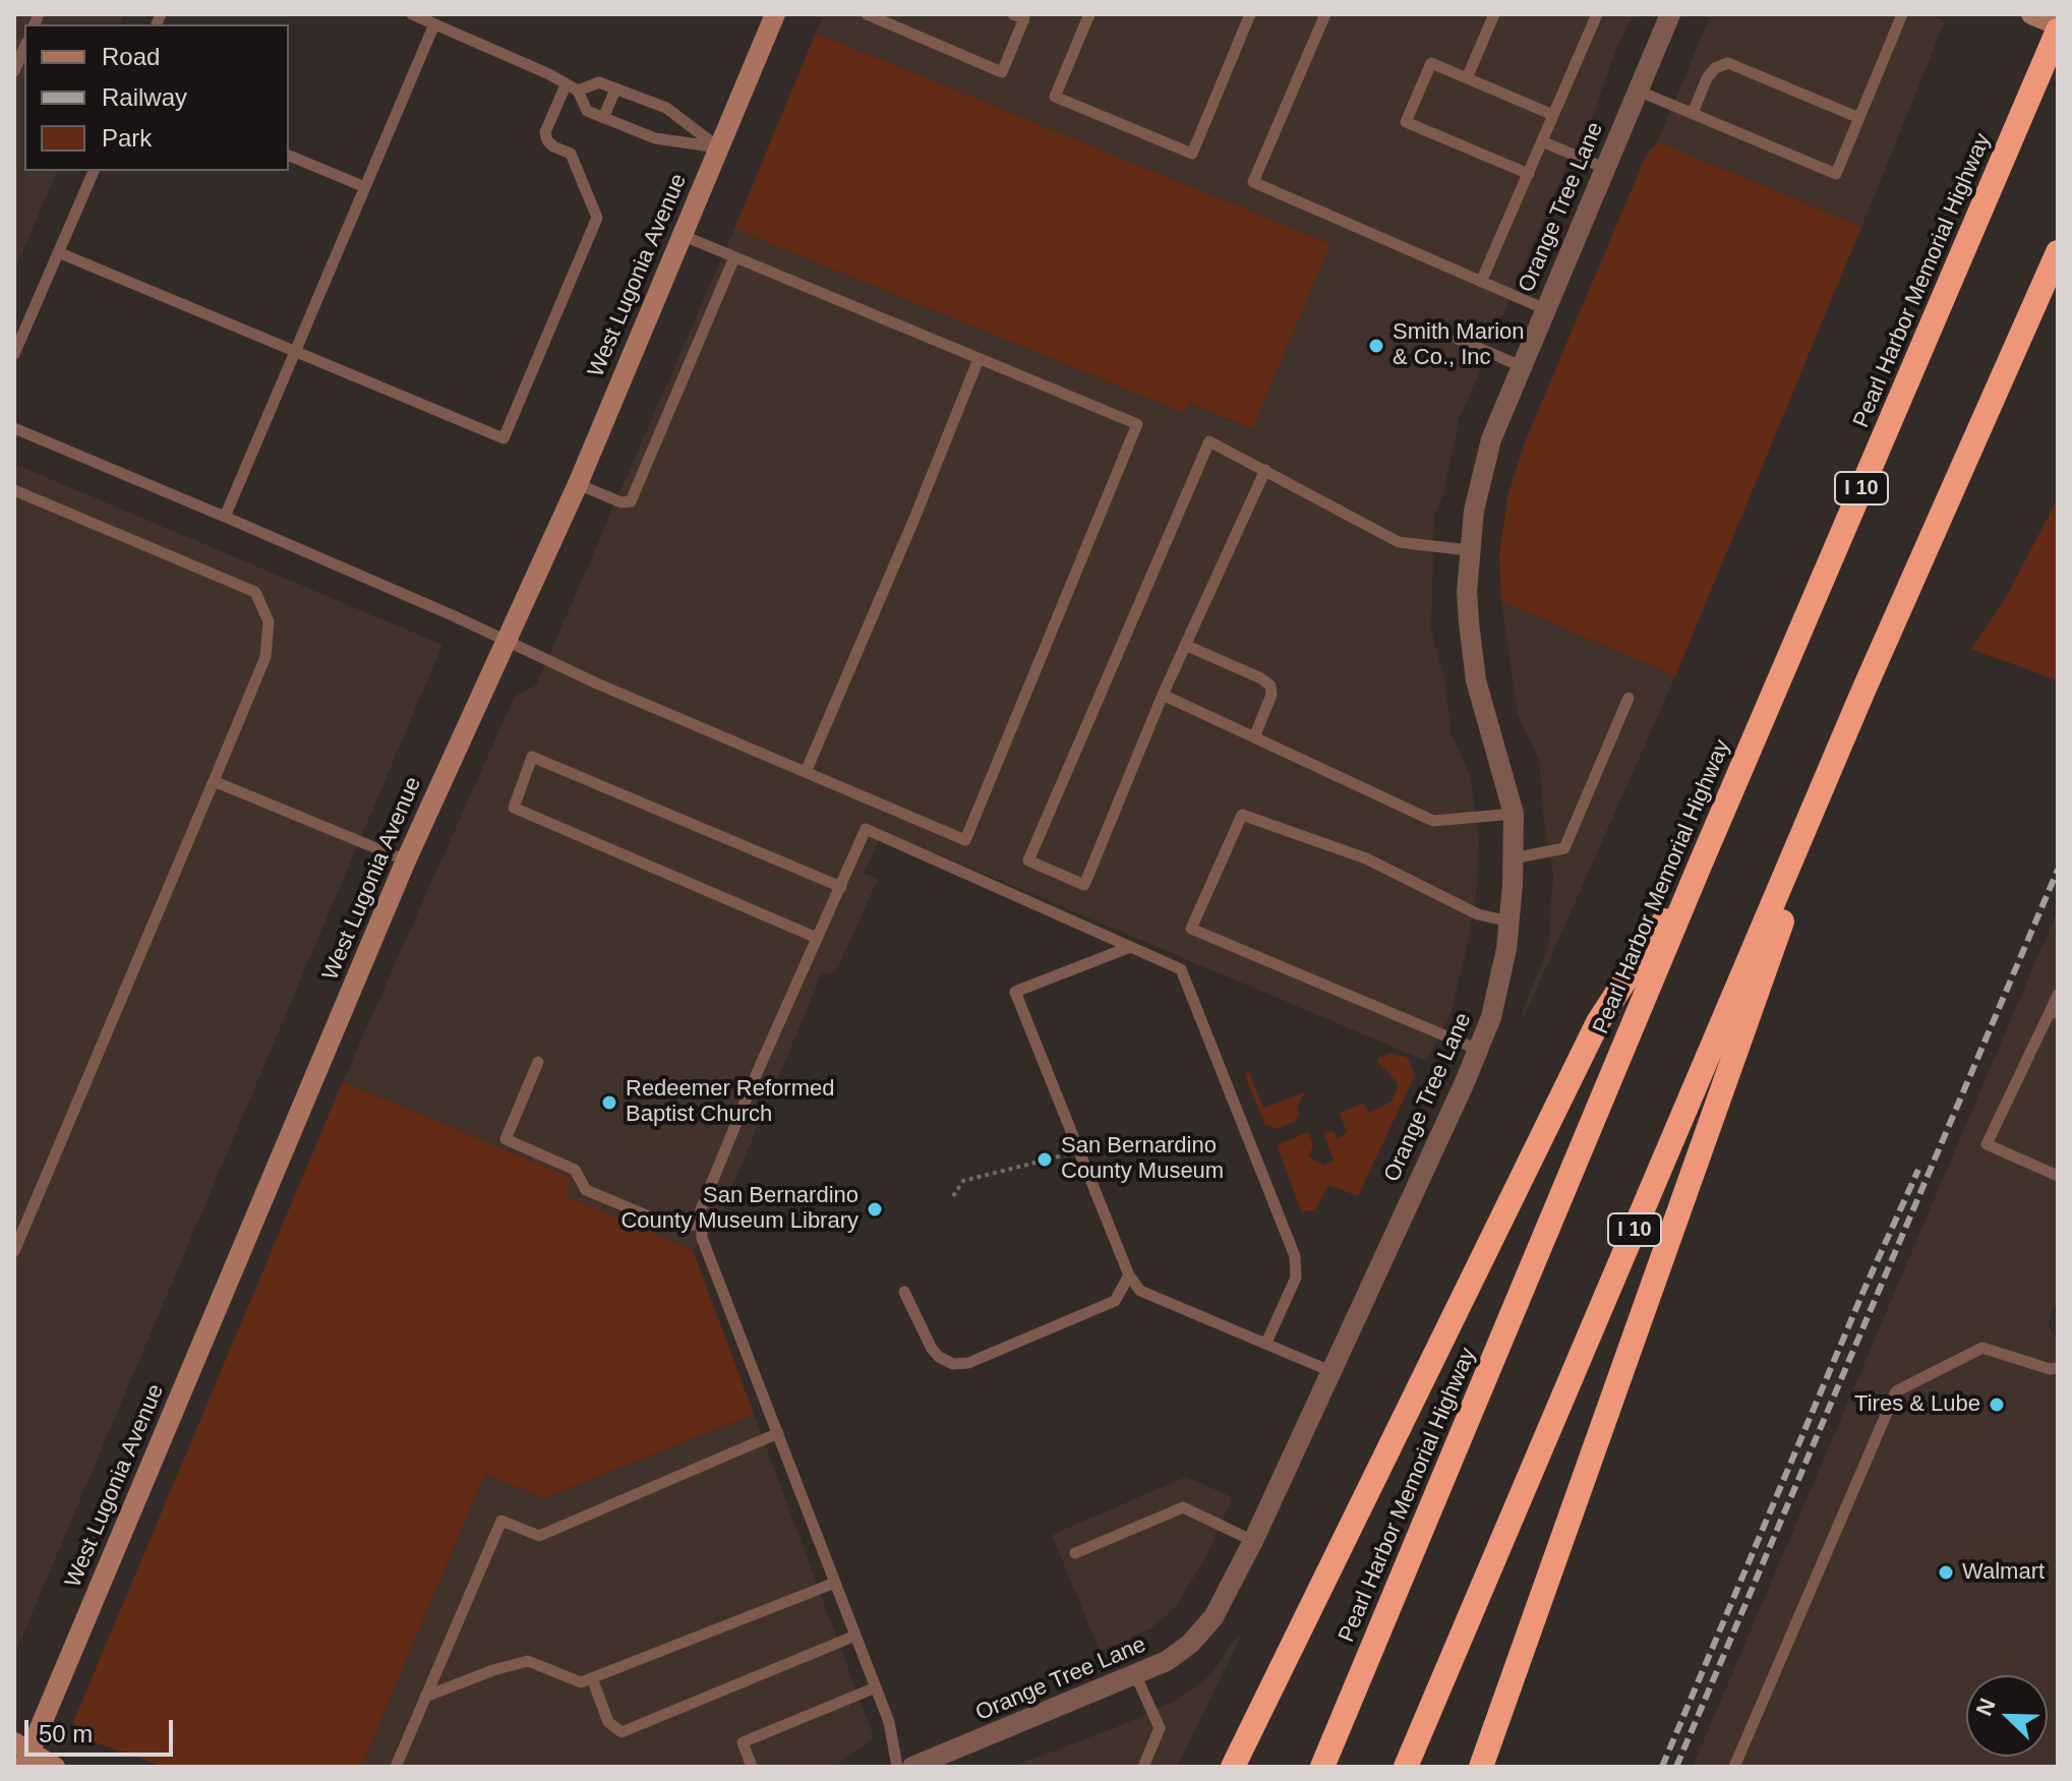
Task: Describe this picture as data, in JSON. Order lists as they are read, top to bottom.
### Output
{
  "streets": {
    "highway": ["Pearl Harbor Memorial Highway", "I 10"],
    "street": ["Orange Tree Lane", "West Lugonia Avenue"]
  },
  "places": [
    "Smith Marion & Co., Inc",
    "Redeemer Reformed Baptist Church",
    "San Bernardino County Museum",
    "San Bernardino County Museum Library",
    "Tires & Lube",
    "Walmart"
  ],
  "legend": ["Road", "Railway", "Park"],
  "scale_bar": "50 m",
  "north": "top left"
}
